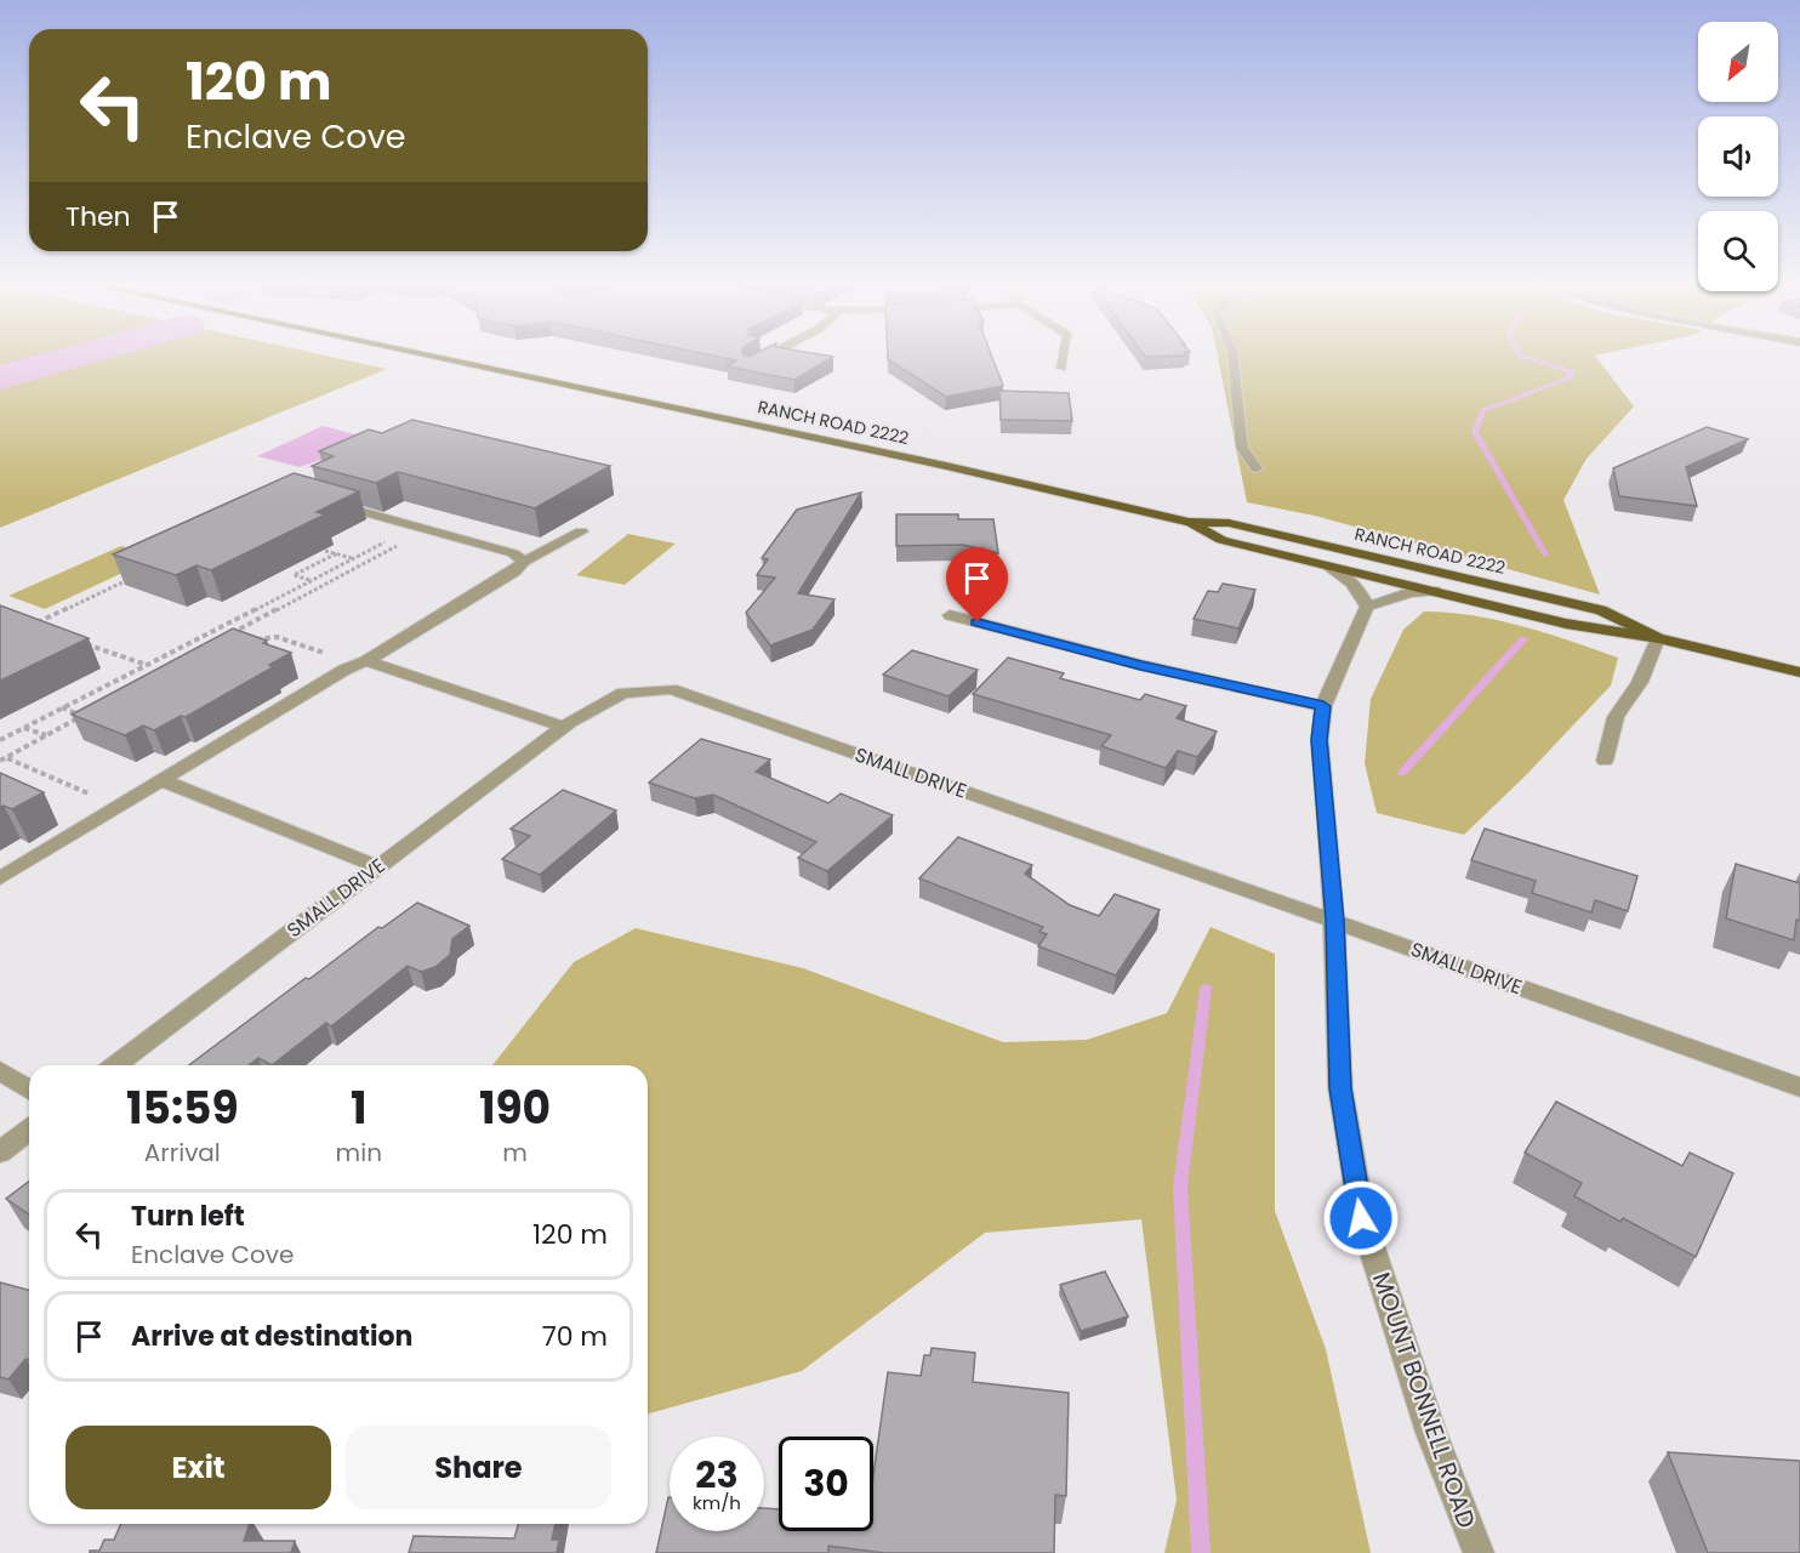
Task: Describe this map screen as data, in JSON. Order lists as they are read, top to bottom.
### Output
{
  "streets": {
    "main road": ["RANCH ROAD 2222"],
    "street": ["SMALL DRIVE", "MOUNT BONNELL ROAD"]
  },
  "crossings": [
    ["SMALL DRIVE", "MOUNT BONNELL ROAD"]
  ],
  "north": "bottom left",
  "page": {
    "turn": ["120 m", "Enclave Cove"],
    "then": "Then",
    "eta": [
      "15:59",
      "Arrival",
      "1",
      "min",
      "190",
      "m"
    ],
    "list": [
      {
        "name": "Turn left",
        "note": "Enclave Cove",
        "value": "120 m"
      },
      {
        "name": "Arrive at destination",
        "value": "70 m"
      }
    ],
    "buttons": ["Exit", "Share"],
    "speed": "23 km/h",
    "limit": "30"
  }
}
